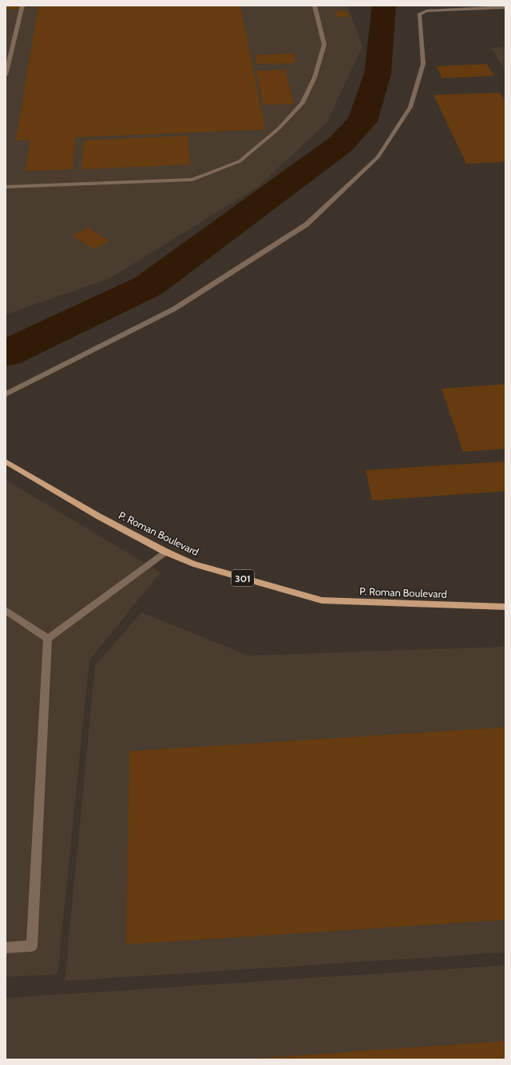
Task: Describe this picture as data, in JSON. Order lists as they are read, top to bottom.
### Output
{
  "streets": {
    "main road": ["P. Roman Boulevard", "301"]
  }
}
